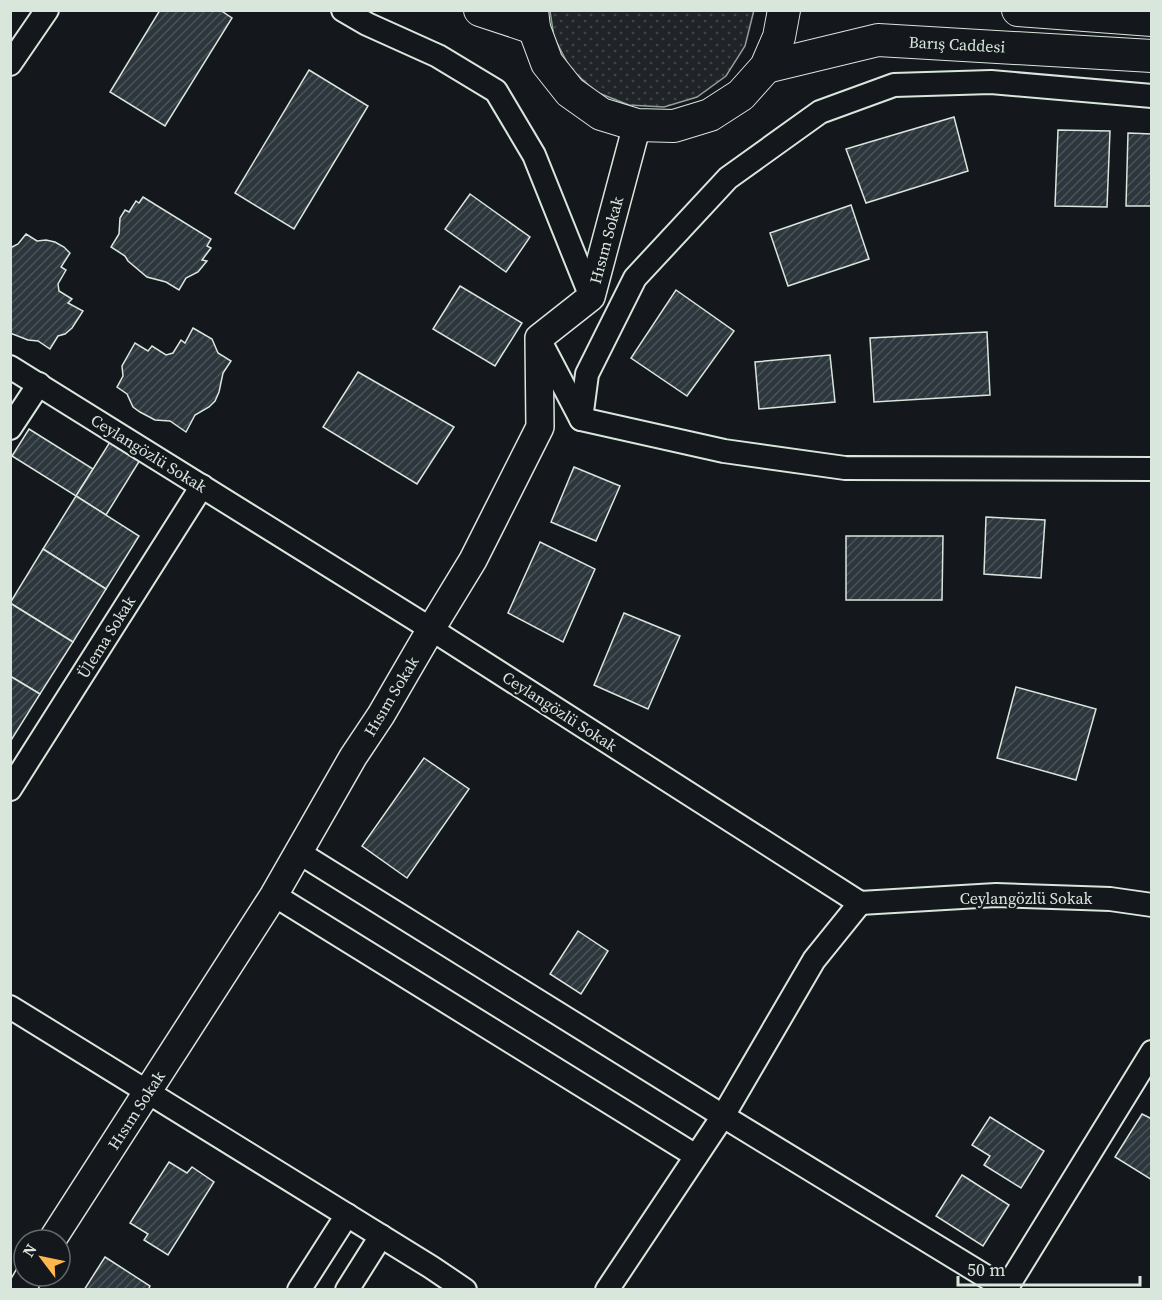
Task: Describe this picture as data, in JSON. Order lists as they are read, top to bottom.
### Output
{
  "streets": {
    "main road": ["Barış Caddesi"],
    "street": ["Hısım Sokak", "Ceylangözlü Sokak", "Ülema Sokak"]
  },
  "crossings": [
    ["Hısım Sokak", "Ceylangözlü Sokak"],
    ["Ceylangözlü Sokak", "Ülema Sokak"]
  ],
  "scale_bar": "50 m",
  "north": "top left"
}
